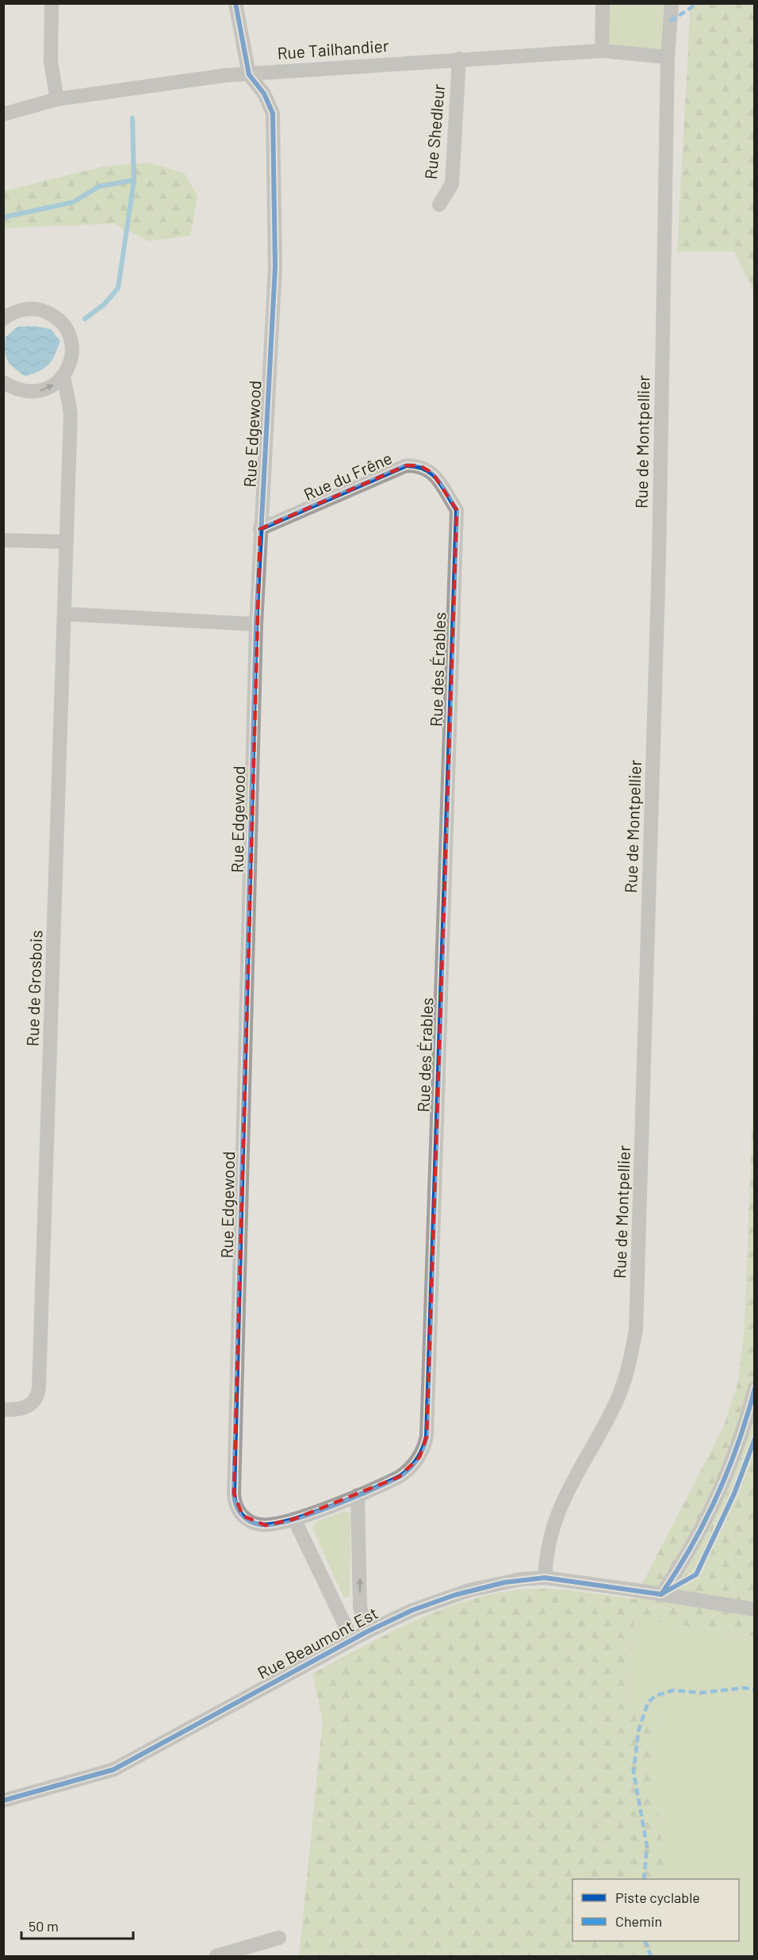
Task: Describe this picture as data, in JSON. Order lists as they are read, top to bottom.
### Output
{
  "streets": {
    "street": [
      "Rue Tailhandier",
      "Rue Shedleur",
      "Rue Edgewood",
      "Rue de Montpellier",
      "Rue du Frêne",
      "Rue des Érables",
      "Rue de Grosbois",
      "Rue Beaumont Est"
    ]
  },
  "crossings": [
    ["Rue Tailhandier", "Rue Shedleur"],
    ["Rue Tailhandier", "Rue Edgewood"],
    ["Rue Tailhandier", "Rue de Montpellier"],
    ["Rue Edgewood", "Rue du Frêne"],
    ["Rue Edgewood", "Rue des Érables"],
    ["Rue de Montpellier", "Rue Beaumont Est"],
    ["Rue du Frêne", "Rue des Érables"]
  ],
  "legend": ["Piste cyclable", "Chemin"],
  "scale_bar": "50 m"
}
